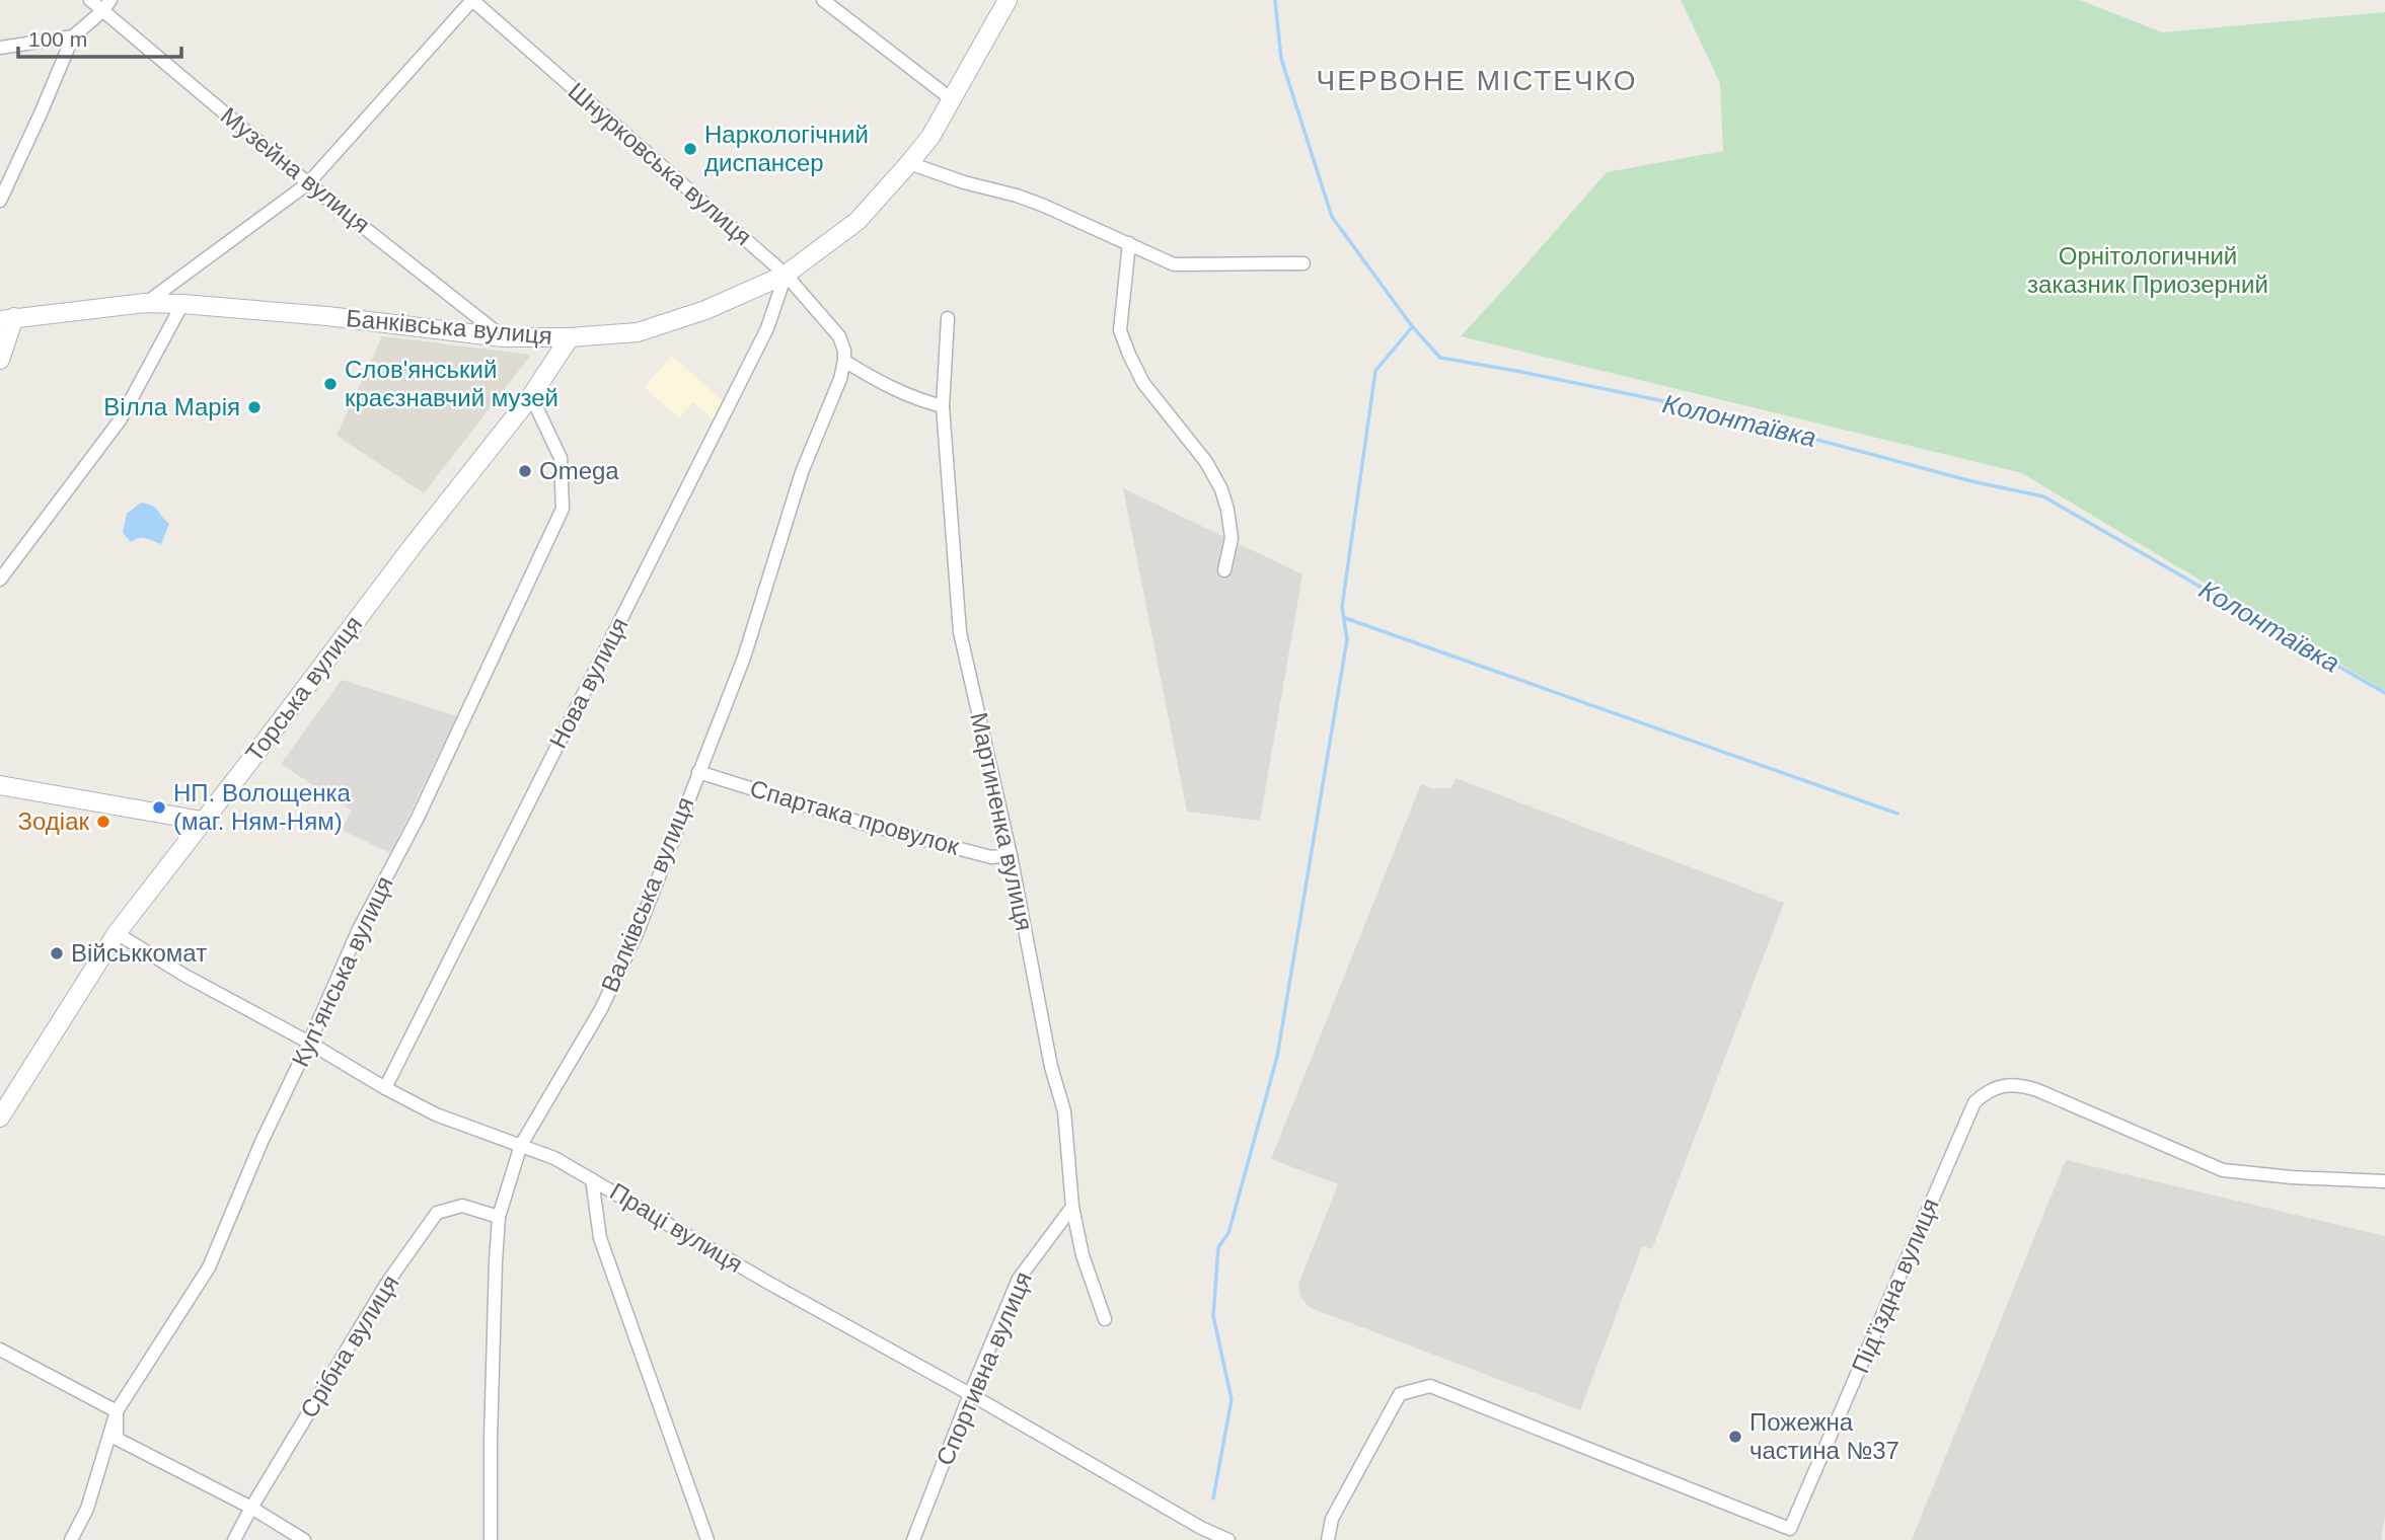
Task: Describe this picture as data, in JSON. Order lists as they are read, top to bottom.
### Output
{
  "streets": {
    "main road": ["Банківська вулиця", "Торська вулиця"],
    "street": [
      "Шнурковська вулиця",
      "Музейна вулиця",
      "Нова вулиця",
      "Спартака провулок",
      "Мартиненка вулиця",
      "Валківська вулиця",
      "Куп’янська вулиця",
      "Праці вулиця",
      "Під’їздна вулиця",
      "Срібна вулиця",
      "Спортивна вулиця"
    ]
  },
  "crossings": [
    ["Шнурковська вулиця", "Банківська вулиця"],
    ["Шнурковська вулиця", "Нова вулиця"],
    ["Шнурковська вулиця", "Валківська вулиця"],
    ["Музейна вулиця", "Банківська вулиця"],
    ["Банківська вулиця", "Нова вулиця"],
    ["Банківська вулиця", "Торська вулиця"],
    ["Нова вулиця", "Праці вулиця"],
    ["Торська вулиця", "Куп’янська вулиця"],
    ["Торська вулиця", "Праці вулиця"],
    ["Спартака провулок", "Мартиненка вулиця"],
    ["Спартака провулок", "Валківська вулиця"],
    ["Мартиненка вулиця", "Спортивна вулиця"],
    ["Валківська вулиця", "Праці вулиця"],
    ["Валківська вулиця", "Срібна вулиця"],
    ["Куп’янська вулиця", "Праці вулиця"],
    ["Праці вулиця", "Спортивна вулиця"]
  ],
  "districts": ["ЧЕРВОНЕ МІСТЕЧКО"],
  "water": ["Колонтаївка"],
  "parks": ["Орнiтологичний заказник Приозерний"],
  "places": [
    "Наркологічний диспансер",
    "Слов'янський краєзнавчий музей",
    "Вілла Марія",
    "Omega",
    "НП. Волощенка (маг. Ням-Ням)",
    "Зодіак",
    "Військкомат",
    "Пожежна частина №37"
  ],
  "scale_bar": "100 m"
}
